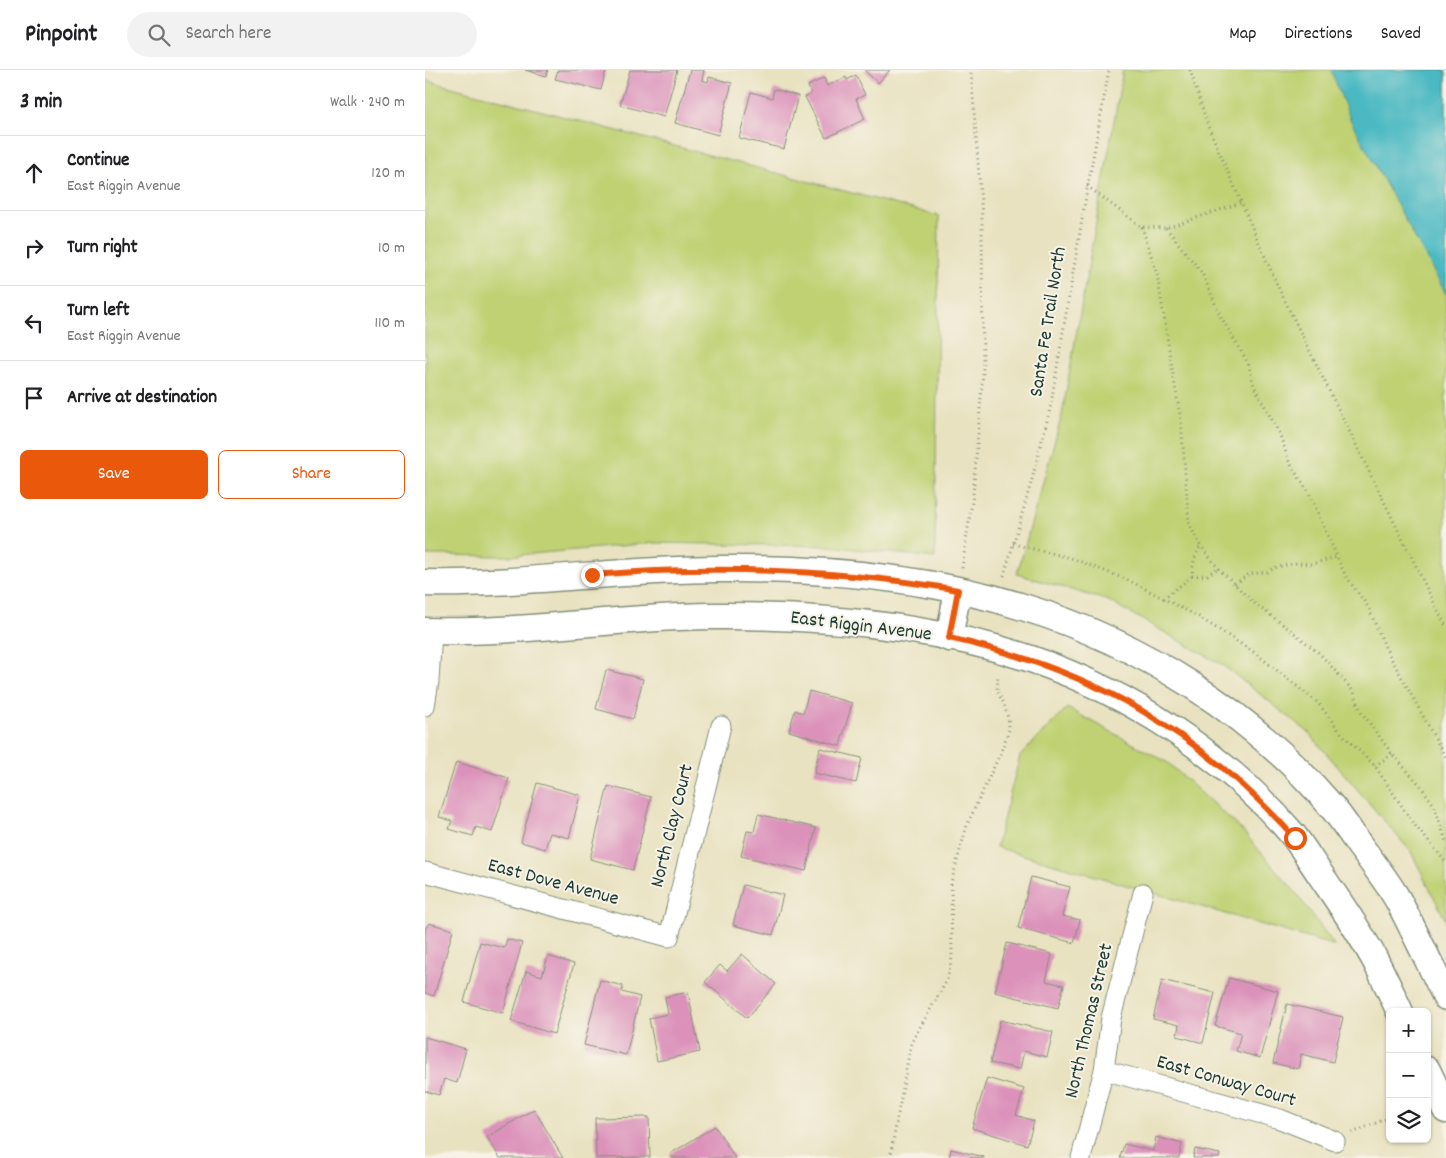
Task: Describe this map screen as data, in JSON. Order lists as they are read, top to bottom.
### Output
{
  "streets": {
    "main road": ["East Riggin Avenue"],
    "street": [
      "North Clay Court",
      "East Dove Avenue",
      "North Thomas Street",
      "East Conway Court"
    ],
    "path": ["Santa Fe Trail North"]
  },
  "crossings": [
    ["North Clay Court", "East Dove Avenue"],
    ["North Thomas Street", "East Conway Court"]
  ],
  "page": {
    "header": "Pinpoint",
    "search": "Search here",
    "nav": ["Map", "Directions", "Saved"],
    "heading": ["3 min", "Walk · 240 m"],
    "list": [
      ["Continue", "East Riggin Avenue", "120 m"],
      ["Turn right", "10 m"],
      ["Turn left", "East Riggin Avenue", "110 m"],
      "Arrive at destination"
    ],
    "buttons": ["Save", "Share"],
    "map_buttons": ["+", "−"]
  }
}
